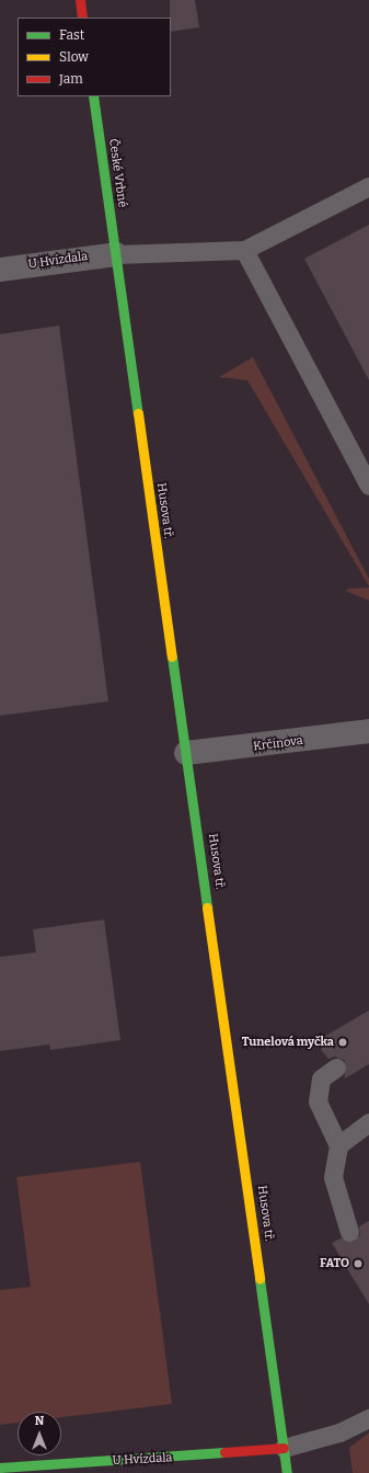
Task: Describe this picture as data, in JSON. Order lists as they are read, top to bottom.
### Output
{
  "streets": {
    "street": [
      "České Vrbné",
      "U Hvízdala",
      "Husova tř.",
      "Krčínova"
    ]
  },
  "crossings": [
    ["České Vrbné", "U Hvízdala"],
    ["České Vrbné", "Husova tř."],
    ["U Hvízdala", "Husova tř."],
    ["Husova tř.", "Krčínova"]
  ],
  "places": ["Tunelová myčka", "FATO"],
  "legend": ["Fast", "Slow", "Jam"],
  "north": "top"
}
